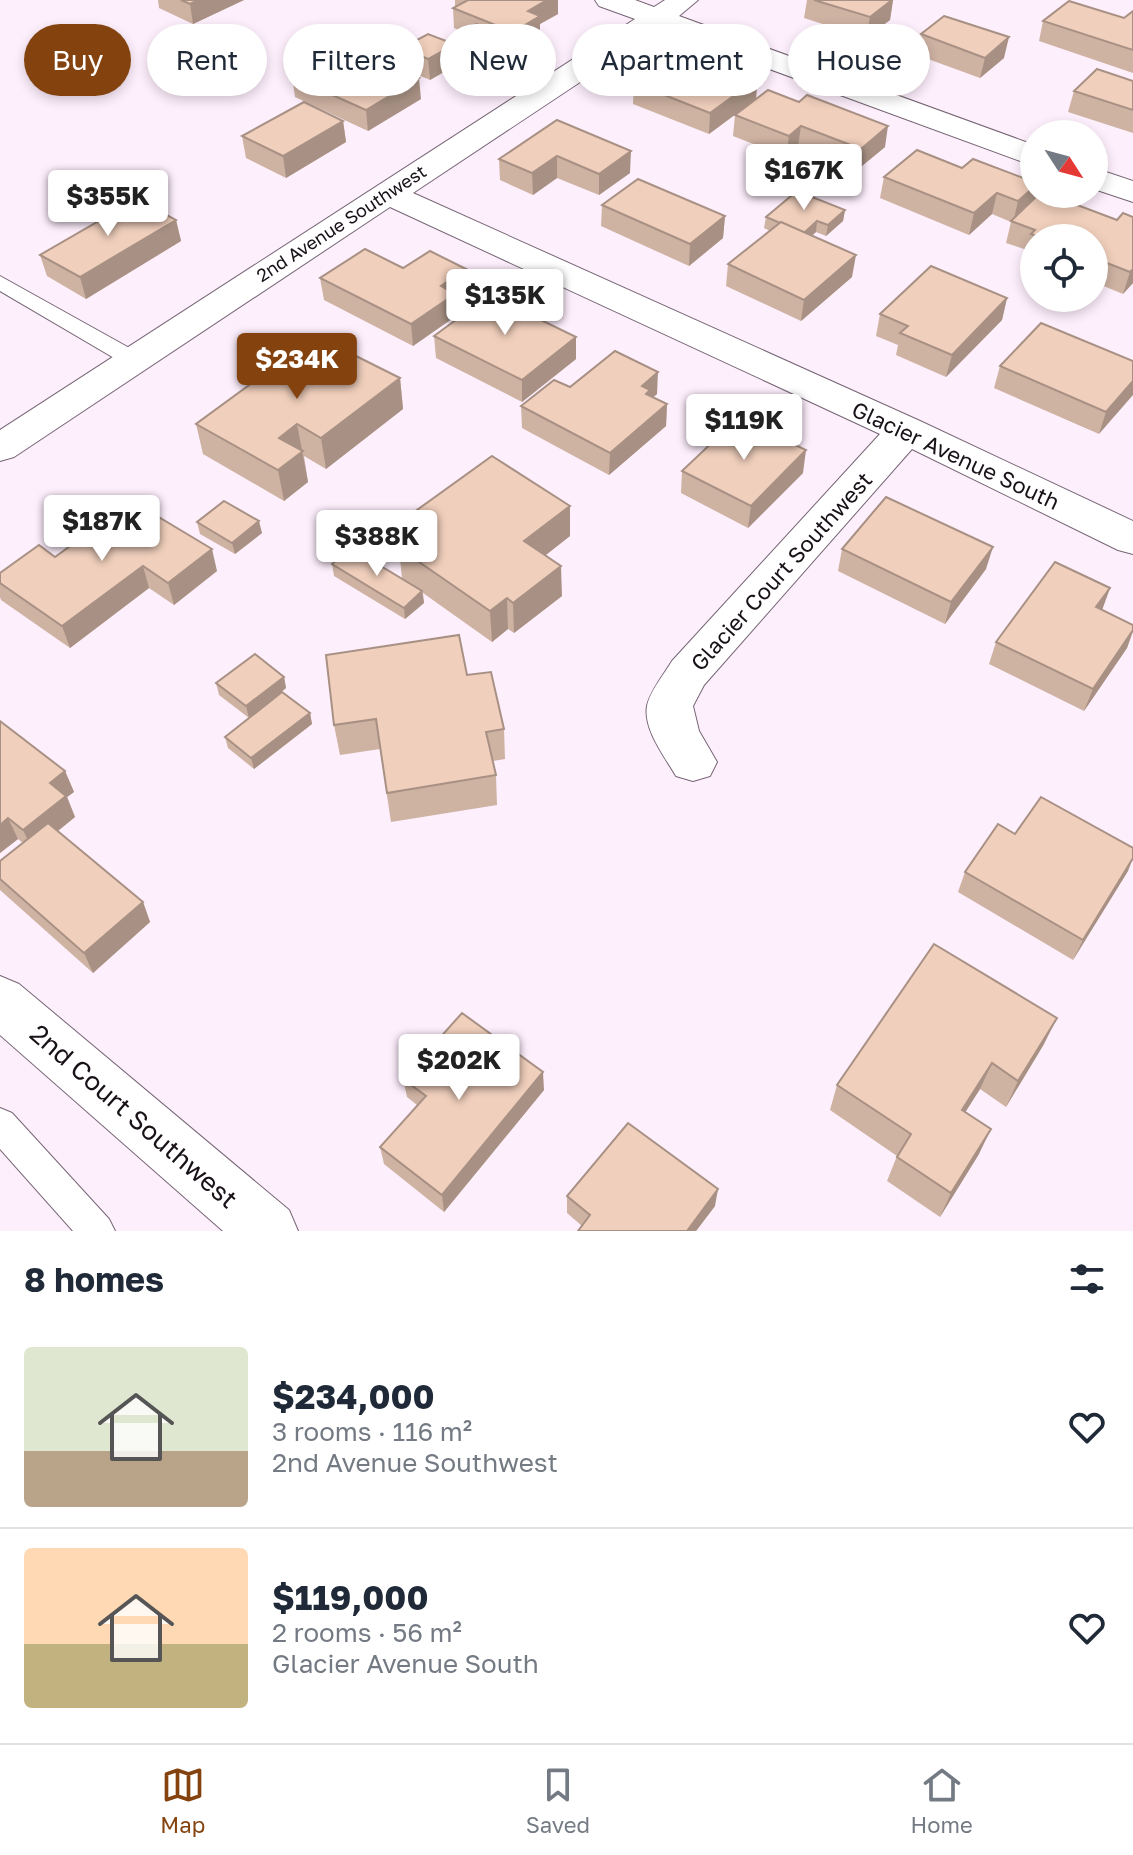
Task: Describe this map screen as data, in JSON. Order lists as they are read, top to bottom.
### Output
{
  "streets": {
    "street": [
      "2nd Avenue Southwest",
      "Glacier Avenue South",
      "Glacier Court Southwest",
      "2nd Court Southwest"
    ]
  },
  "crossings": [
    ["2nd Avenue Southwest", "Glacier Avenue South"],
    ["Glacier Avenue South", "Glacier Court Southwest"]
  ],
  "north": "bottom right",
  "page": {
    "chip": [
      "Buy",
      "Rent",
      "Filters",
      "New",
      "Apartment",
      "House"
    ],
    "price": [
      "$167K",
      "$355K",
      "$135K",
      "$234K",
      "$119K",
      "$187K",
      "$388K",
      "$202K"
    ],
    "heading": "8 homes",
    "list": [
      {
        "name": "$234,000",
        "note": "3 rooms · 116 m² · 2nd Avenue Southwest"
      },
      {
        "name": "$119,000",
        "note": "2 rooms · 56 m² · Glacier Avenue South"
      }
    ],
    "tabs": ["Map", "Saved", "Home"]
  }
}
